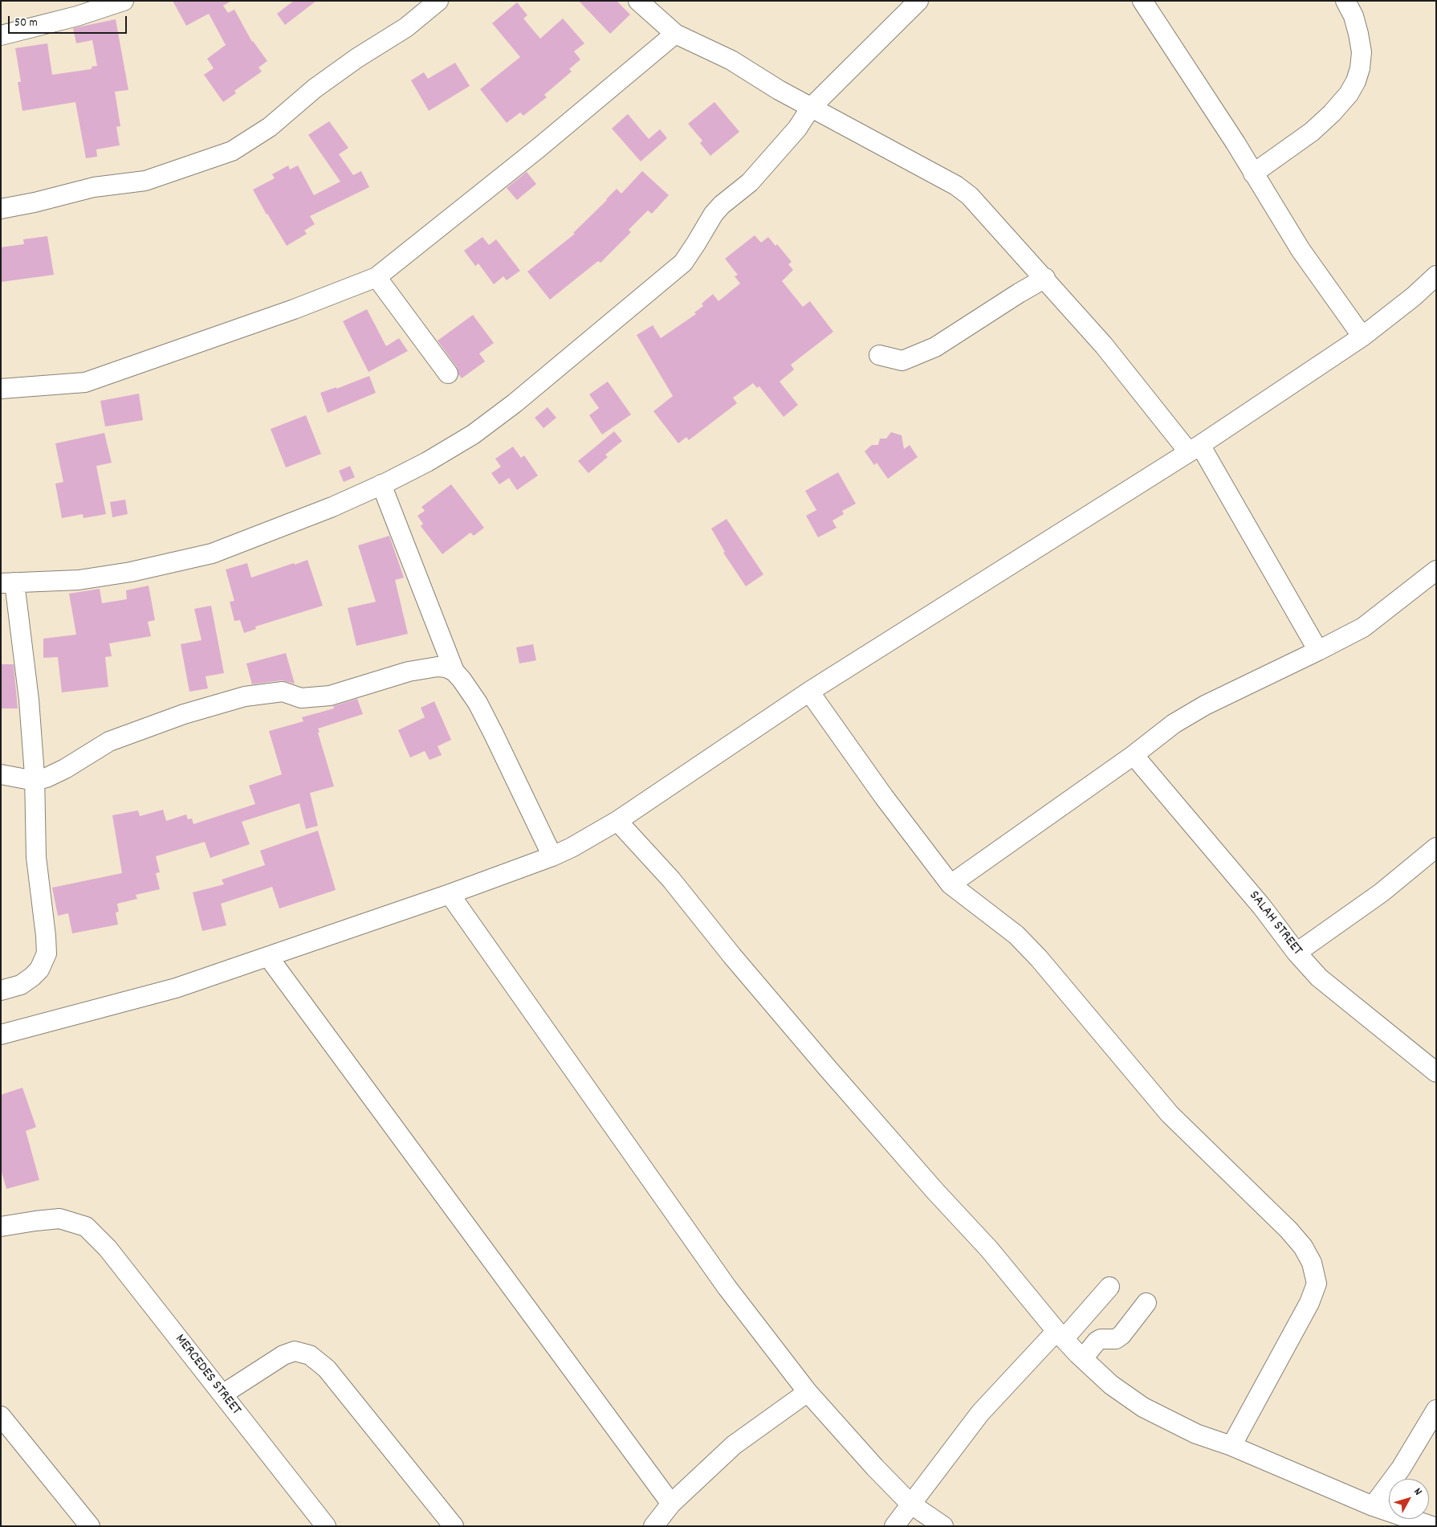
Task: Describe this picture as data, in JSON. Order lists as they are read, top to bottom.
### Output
{
  "streets": {
    "street": ["SALAH STREET", "MERCEDES STREET"]
  },
  "scale_bar": "50 m",
  "north": "top right"
}
